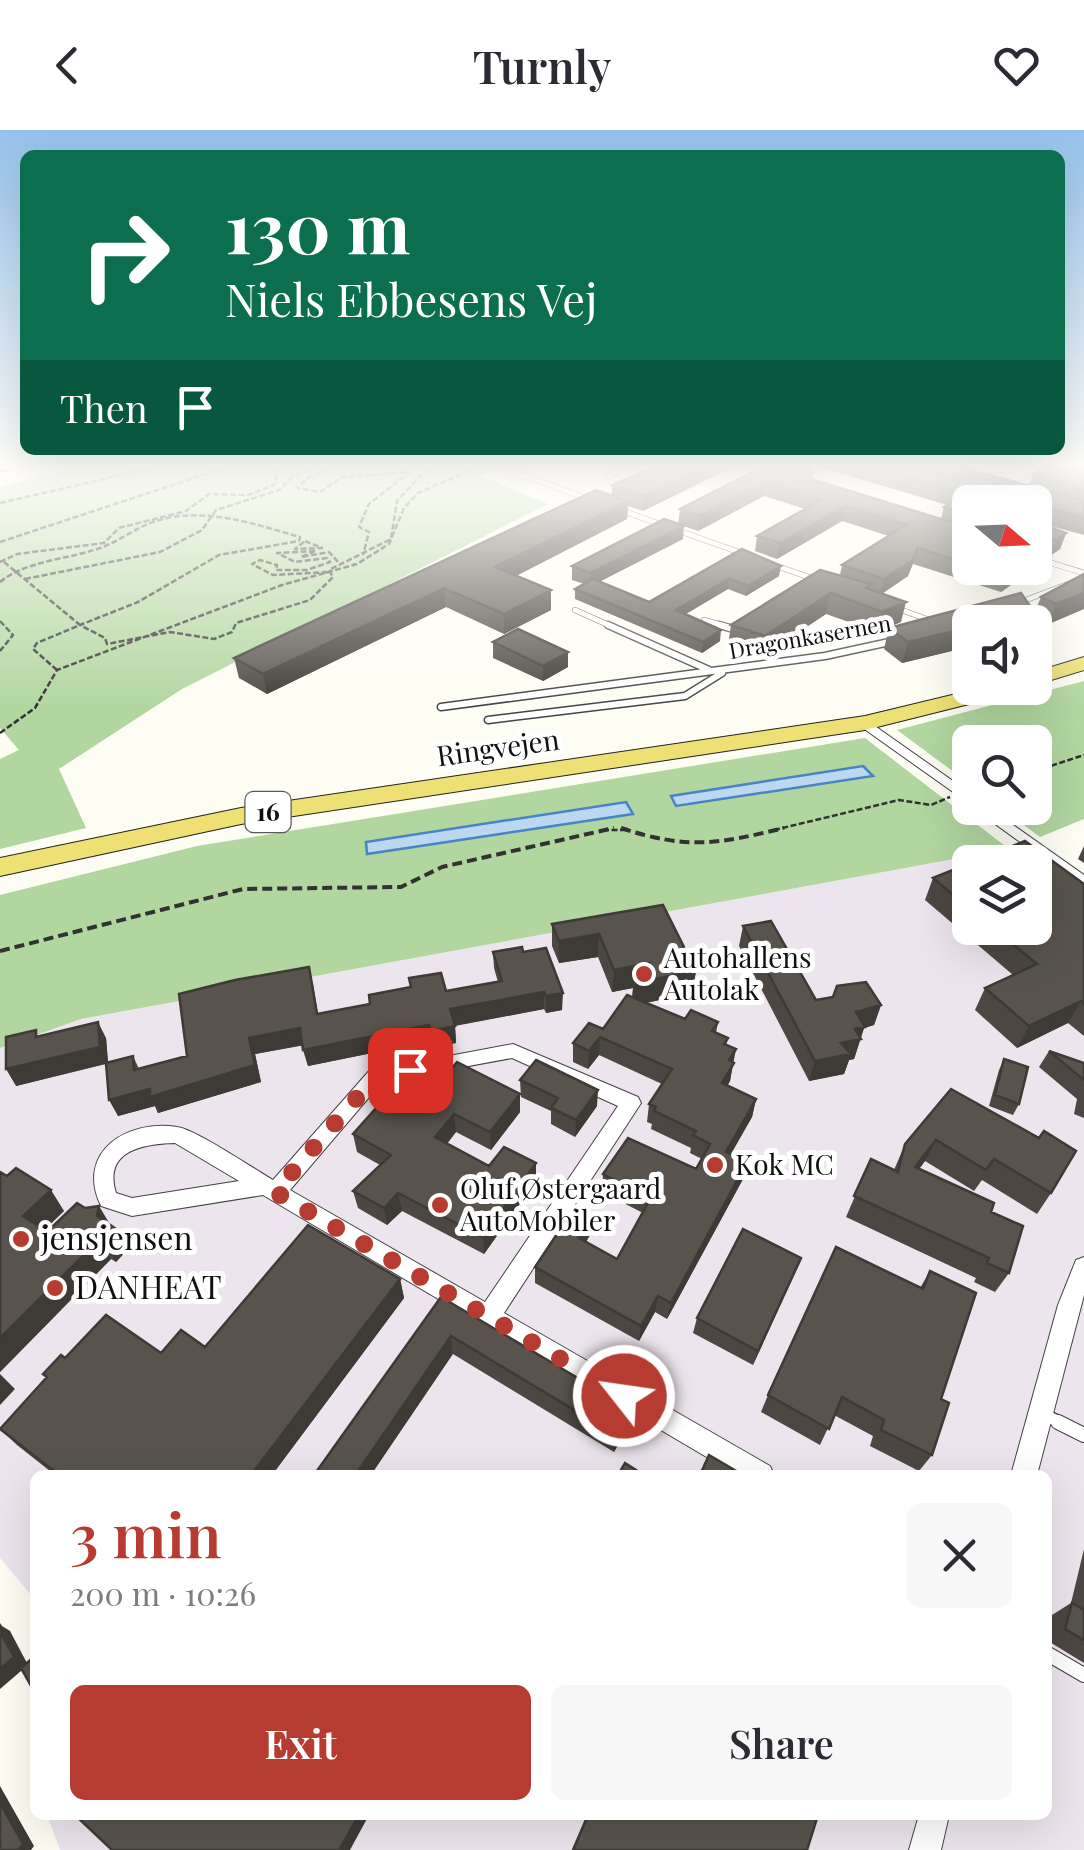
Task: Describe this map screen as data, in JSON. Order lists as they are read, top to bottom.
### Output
{
  "streets": {
    "main road": ["Ringvejen", "16"],
    "lane": ["Dragonkasernen"]
  },
  "places": [
    "Autohallens Autolak",
    "Kok MC",
    "Oluf Østergaard AutoMobiler",
    "jensjensen",
    "DANHEAT"
  ],
  "north": "right",
  "page": {
    "header": "Turnly",
    "turn": ["130 m", "Niels Ebbesens Vej"],
    "then": "Then",
    "heading": ["3 min", "200 m · 10:26"],
    "buttons": ["Exit", "Share"]
  }
}
